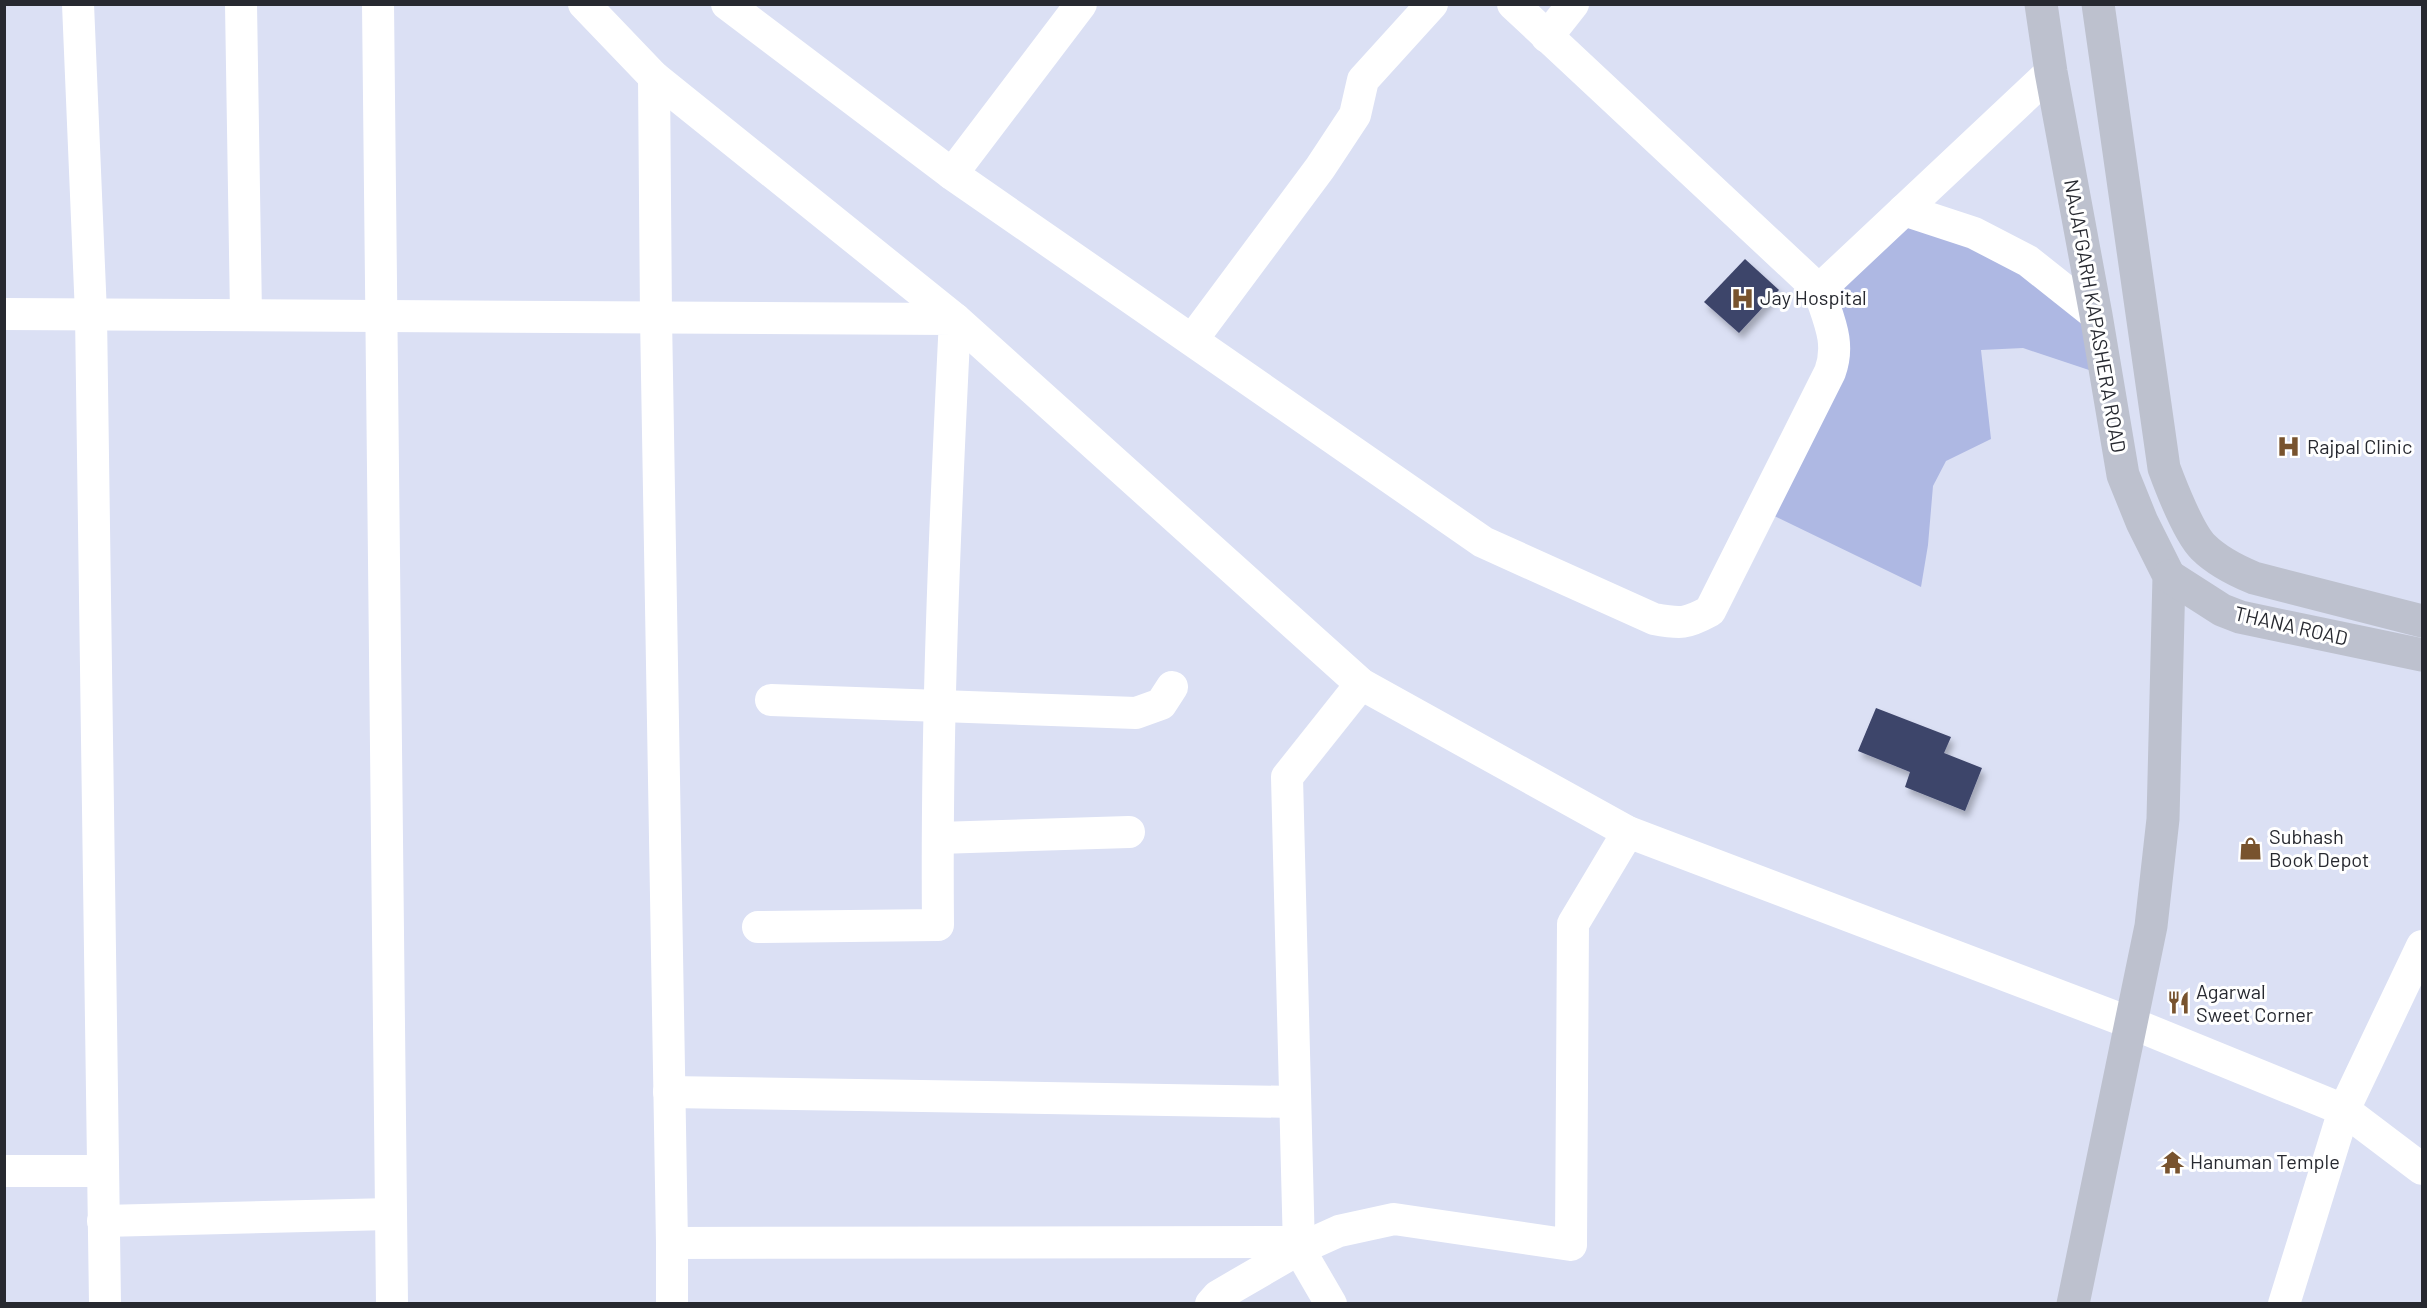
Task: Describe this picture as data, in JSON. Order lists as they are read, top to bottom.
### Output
{
  "streets": {
    "main road": ["NAJAFGARH KAPASHERA ROAD", "THANA ROAD"]
  },
  "crossings": [
    ["NAJAFGARH KAPASHERA ROAD", "THANA ROAD"]
  ],
  "places": {
    "hospital": ["Jay Hospital", "Rajpal Clinic"],
    "shop": ["Subhash Book Depot"],
    "restaurant": ["Agarwal Sweet Corner"],
    "temple": ["Hanuman Temple"]
  }
}
